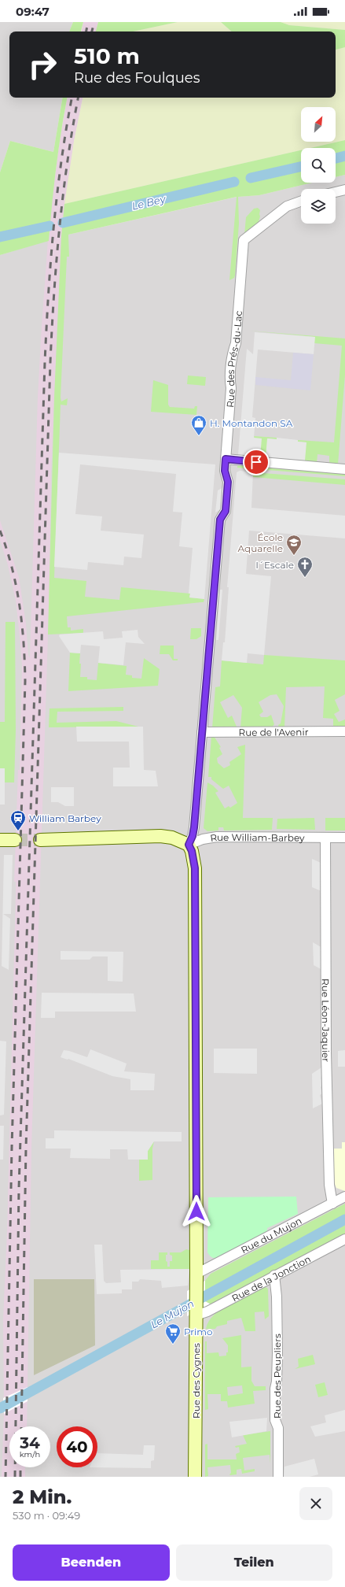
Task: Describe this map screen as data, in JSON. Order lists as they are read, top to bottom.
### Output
{
  "streets": {
    "street": [
      "Rue des Prés-du-Lac",
      "Rue de l'Avenir",
      "Rue William-Barbey",
      "Rue Léon-Jaquier",
      "Rue du Mujon",
      "Rue de la Jonction",
      "Rue des Peupliers",
      "Rue des Cygnes"
    ]
  },
  "crossings": [
    ["Rue des Prés-du-Lac", "Rue de l'Avenir"],
    ["Rue des Prés-du-Lac", "Rue William-Barbey"],
    ["Rue William-Barbey", "Rue Léon-Jaquier"],
    ["Rue Léon-Jaquier", "Rue du Mujon"],
    ["Rue du Mujon", "Rue des Cygnes"],
    ["Rue de la Jonction", "Rue des Peupliers"],
    ["Rue de la Jonction", "Rue des Cygnes"]
  ],
  "water": ["Le Bey", "Le Mujon"],
  "places": {
    "shop": ["H. Montandon SA"],
    "school or university": ["École Aquarelle"],
    "church": ["l´Escale"],
    "station": ["William Barbey"],
    "supermarket": ["Primo"]
  },
  "north": "top right",
  "page": {
    "status": "09:47",
    "turn": ["510 m", "Rue des Foulques"],
    "speed": "34 km/h",
    "limit": "40",
    "heading": ["2 Min.", "530 m · 09:49"],
    "buttons": ["Beenden", "Teilen"]
  }
}
